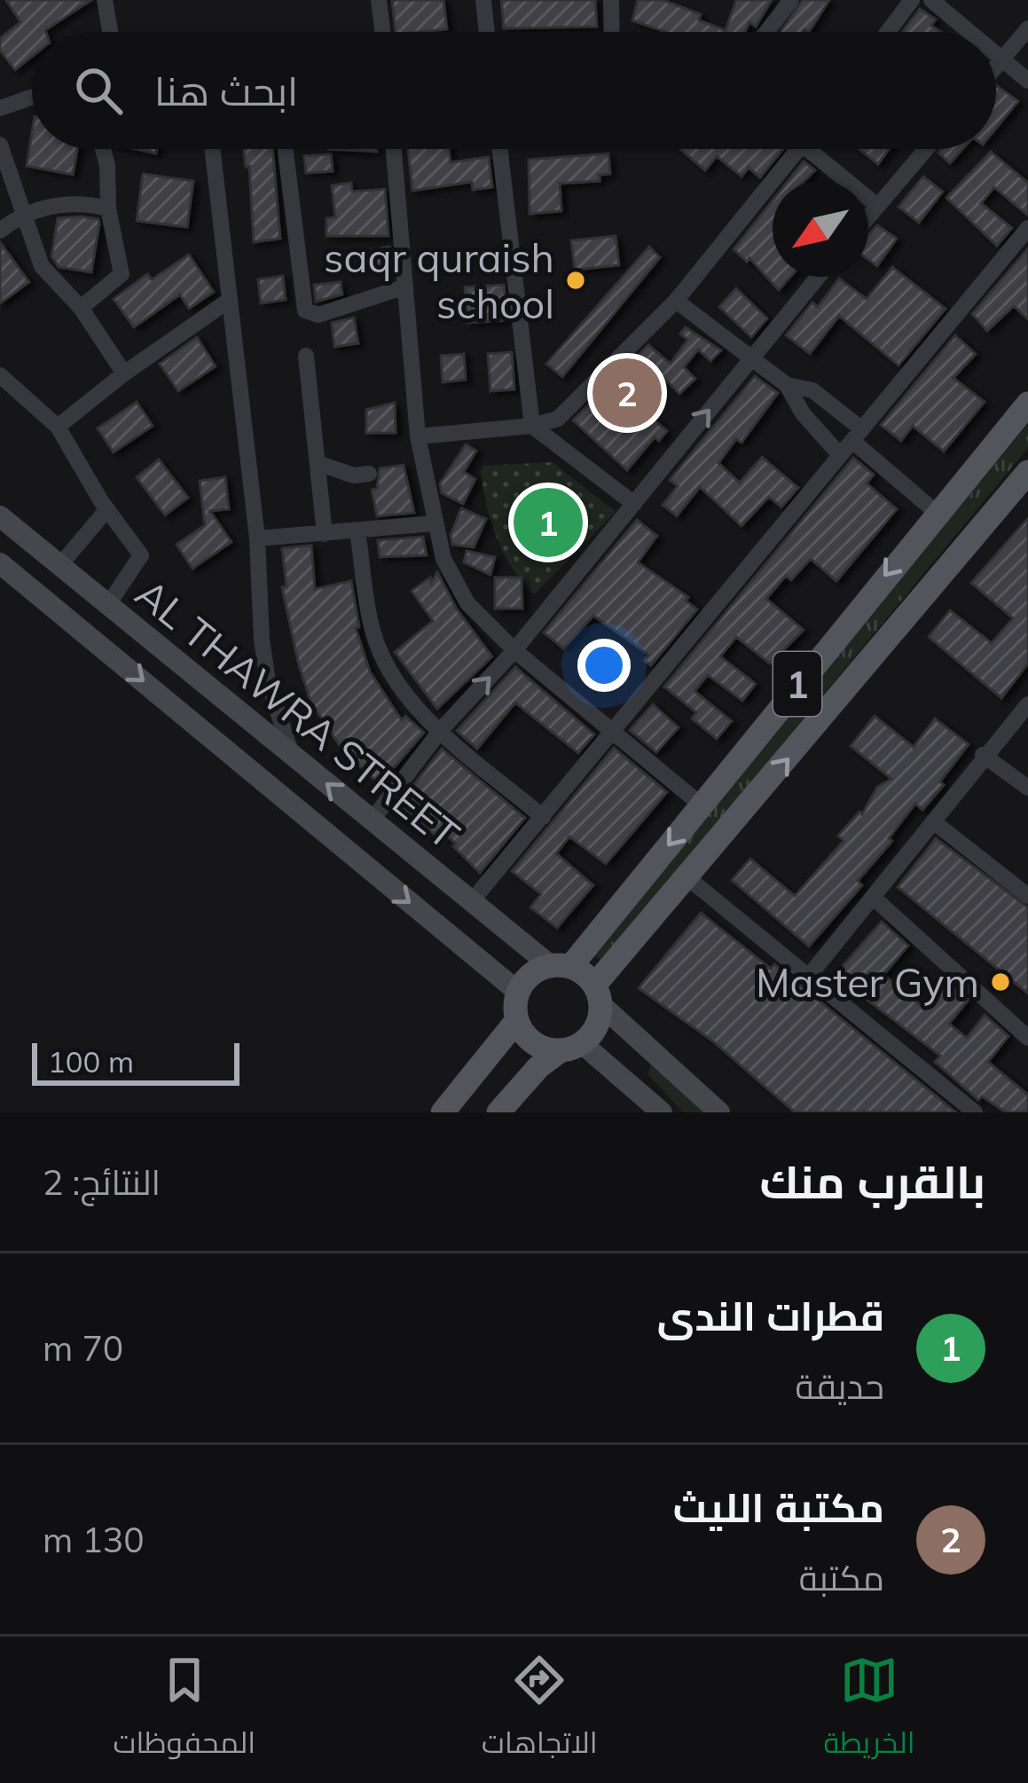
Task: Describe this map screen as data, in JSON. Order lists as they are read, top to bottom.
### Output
{
  "streets": {
    "main road": ["1", "AL THAWRA STREET"]
  },
  "crossings": [
    ["1", "AL THAWRA STREET"]
  ],
  "places": ["saqr quraish school", "Master Gym"],
  "scale_bar": "100 m",
  "north": "bottom left",
  "page": {
    "search": "ابحث هنا",
    "pins": ["2", "1"],
    "scale": "100 m",
    "heading": ["بالقرب منك", "النتائج: 2"],
    "list": [
      {
        "mark": "1",
        "name": "قطرات الندى",
        "note": "حديقة",
        "value": "70 m"
      },
      {
        "mark": "2",
        "name": "مكتبة الليث",
        "note": "مكتبة",
        "value": "130 m"
      }
    ],
    "nav": ["الخريطة", "الاتجاهات", "المحفوظات"]
  }
}
